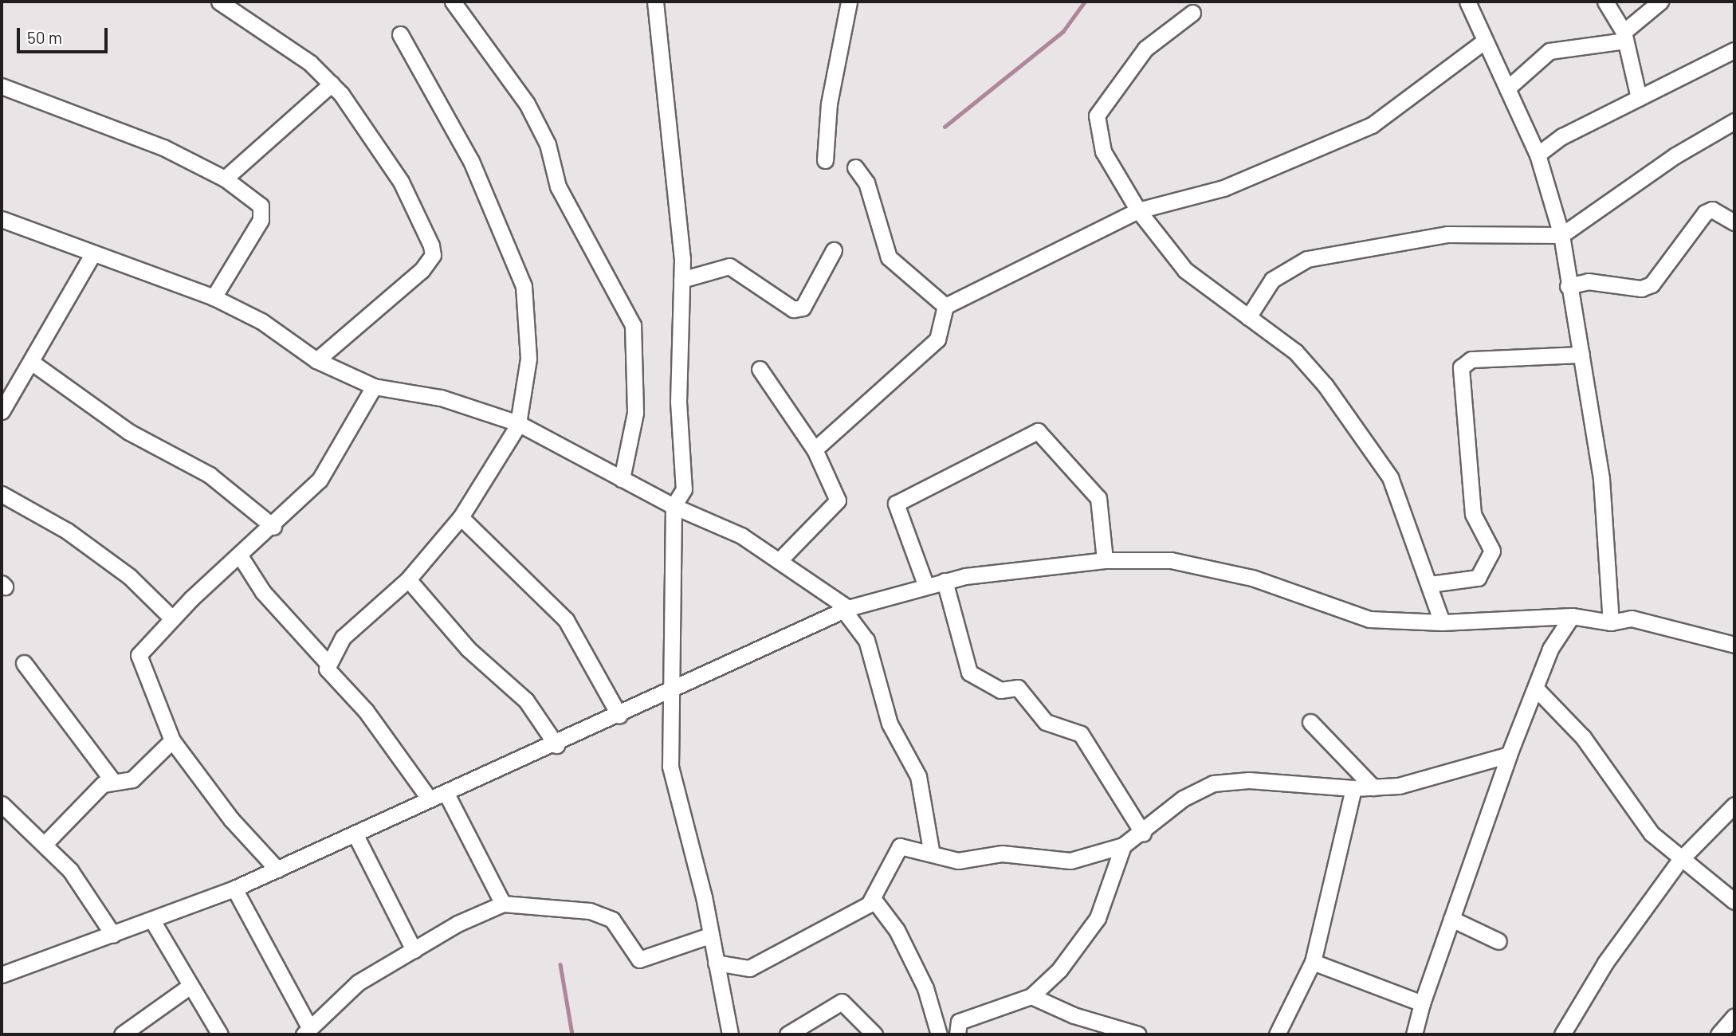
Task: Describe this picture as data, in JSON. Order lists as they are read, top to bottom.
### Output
{
  "scale_bar": "50 m"
}
